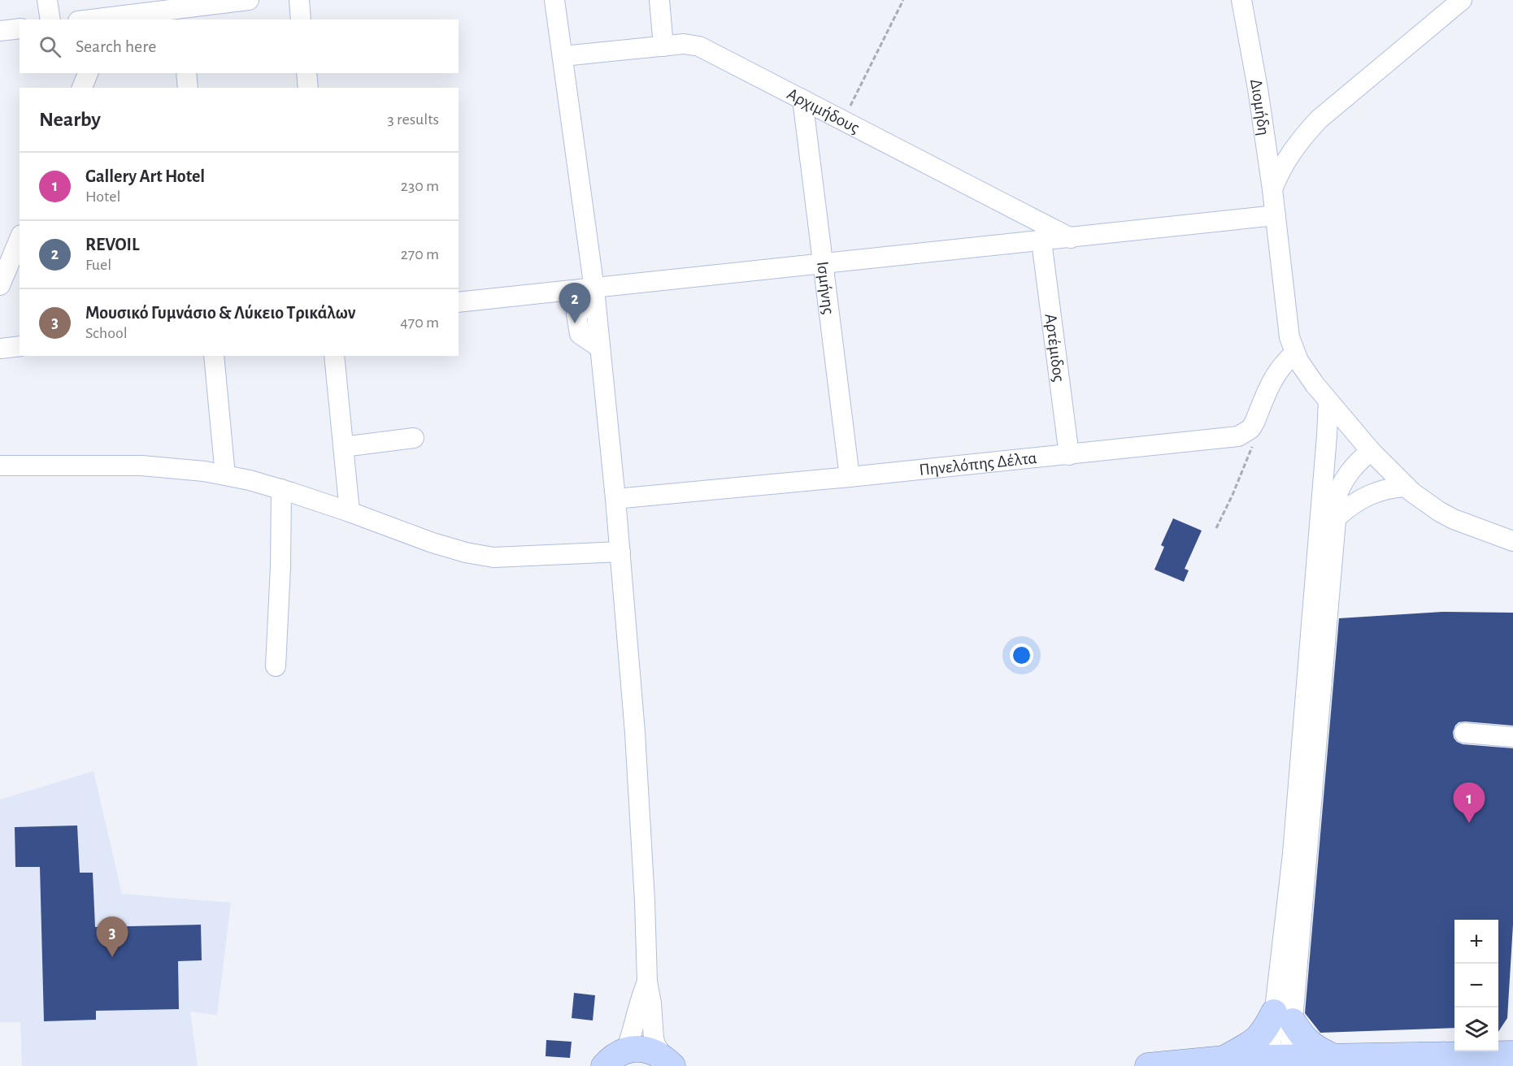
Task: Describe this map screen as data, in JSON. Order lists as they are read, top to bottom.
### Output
{
  "streets": {
    "street": [
      "Διομήδη",
      "Αρχιμήδους",
      "Ισμήνης",
      "Αρτέμιδος",
      "Πηνελόπης Δέλτα"
    ]
  },
  "crossings": [
    ["Αρχιμήδους", "Ισμήνης"],
    ["Ισμήνης", "Πηνελόπης Δέλτα"],
    ["Αρτέμιδος", "Πηνελόπης Δέλτα"]
  ],
  "page": {
    "search": "Search here",
    "heading": ["Nearby", "3 results"],
    "list": [
      {
        "mark": "1",
        "name": "Gallery Art Hotel",
        "note": "Hotel",
        "value": "230 m"
      },
      {
        "mark": "2",
        "name": "REVOIL",
        "note": "Fuel",
        "value": "270 m"
      },
      {
        "mark": "3",
        "name": "Μουσικό Γυμνάσιο & Λύκειο Τρικάλων",
        "note": "School",
        "value": "470 m"
      }
    ],
    "pins": ["2", "1", "3"],
    "map_buttons": ["+", "−"]
  }
}
